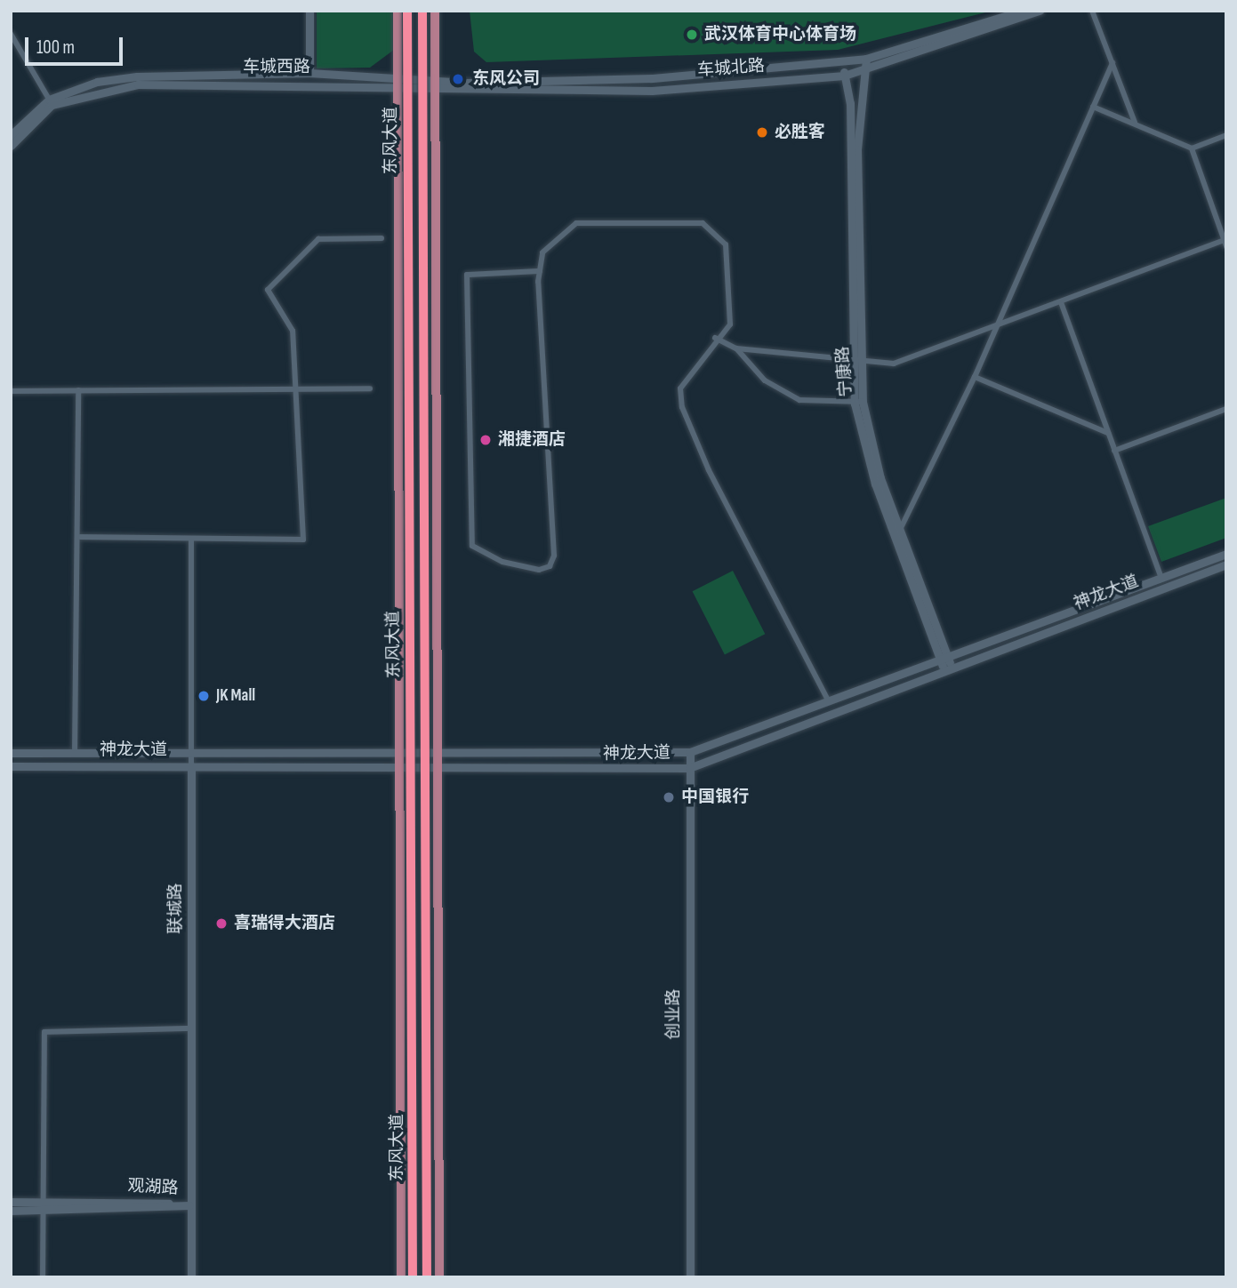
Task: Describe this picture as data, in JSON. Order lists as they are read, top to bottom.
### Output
{
  "streets": {
    "highway": ["东风大道"],
    "main road": [
      "车城西路",
      "车城北路",
      "宁康路",
      "神龙大道",
      "联城路",
      "创业路",
      "观湖路"
    ]
  },
  "crossings": [
    ["车城西路", "车城北路"],
    ["车城北路", "宁康路"],
    ["宁康路", "神龙大道"],
    ["神龙大道", "联城路"],
    ["神龙大道", "创业路"],
    ["联城路", "观湖路"]
  ],
  "places": [
    "武汉体育中心体育场",
    "东风公司",
    "必胜客",
    "湘捷酒店",
    "JK Mall",
    "中国银行",
    "喜瑞得大酒店"
  ],
  "scale_bar": "100 m"
}
